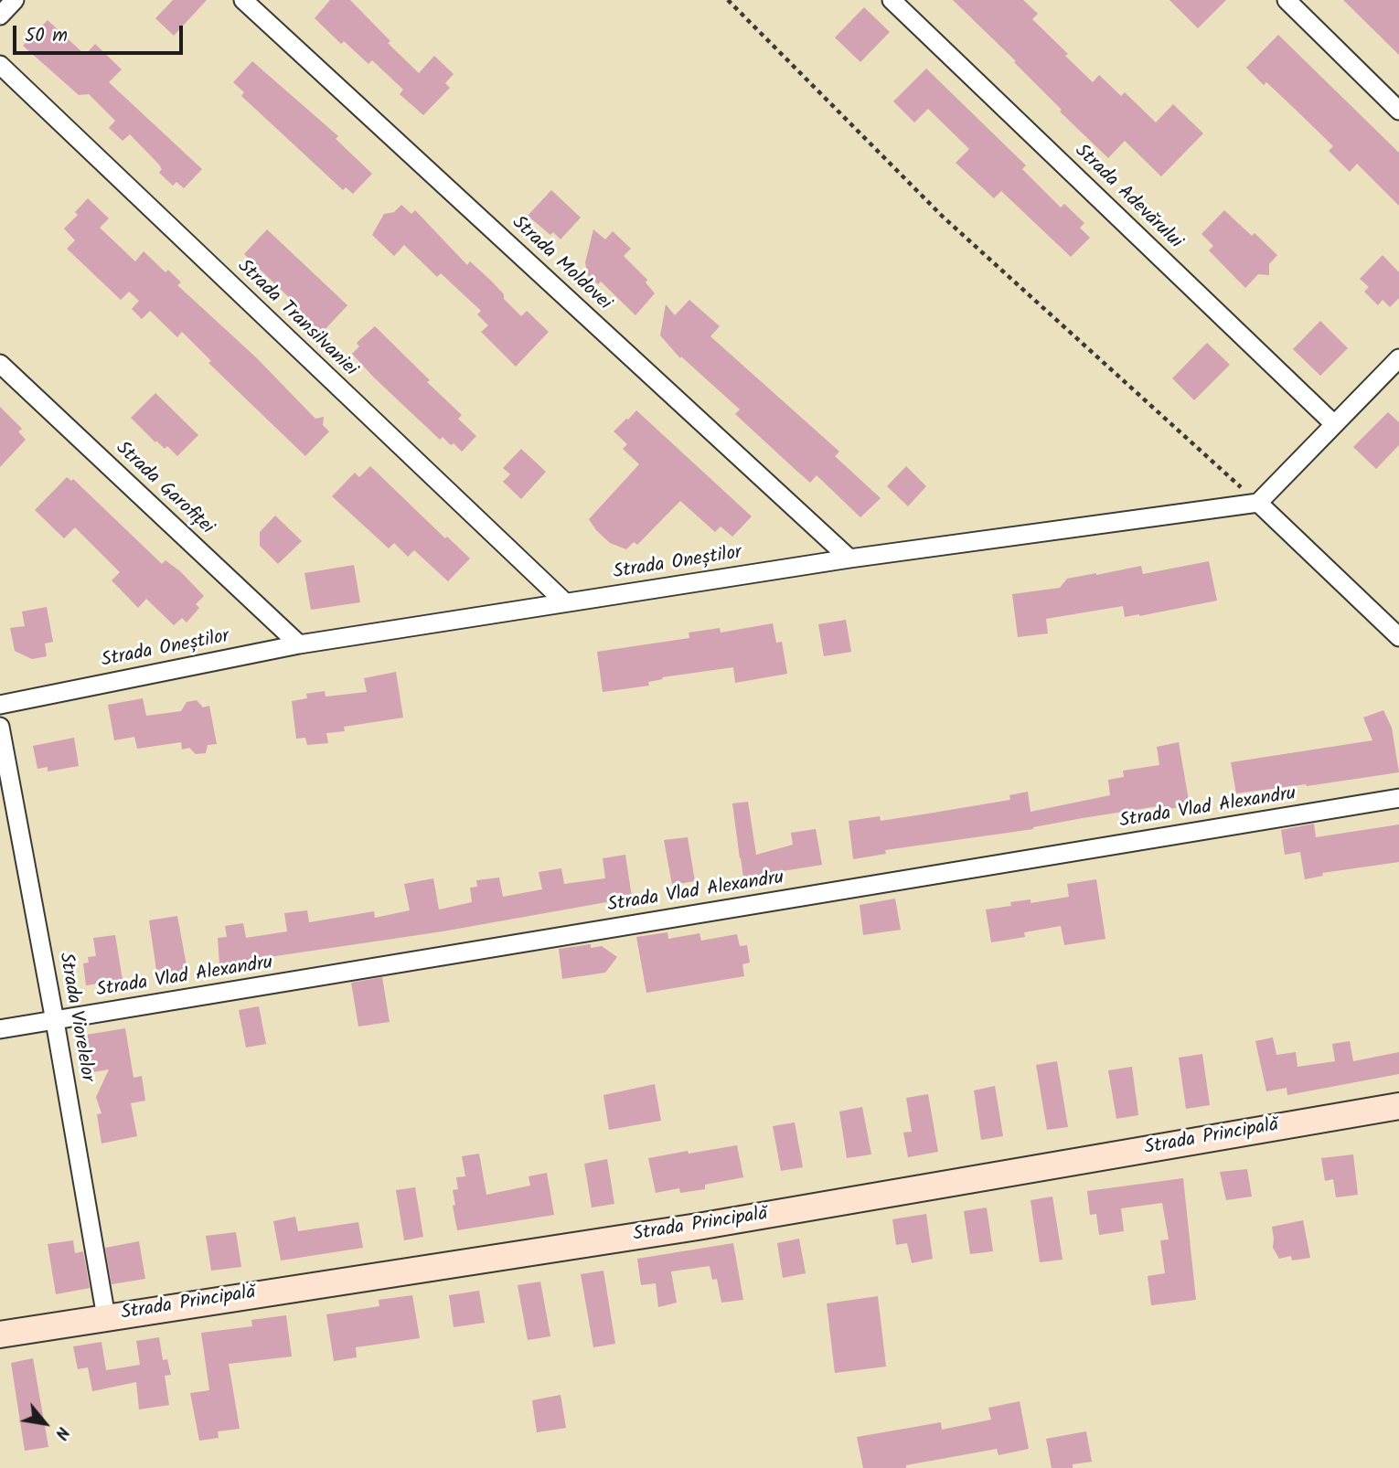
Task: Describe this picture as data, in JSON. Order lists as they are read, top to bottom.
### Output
{
  "streets": {
    "main road": ["Strada Principală"],
    "street": [
      "Strada Adevărului",
      "Strada Moldovei",
      "Strada Transilvaniei",
      "Strada Garofiței",
      "Strada Oneștilor",
      "Strada Vlad Alexandru",
      "Strada Viorelelor"
    ]
  },
  "crossings": [
    ["Strada Moldovei", "Strada Oneștilor"],
    ["Strada Transilvaniei", "Strada Oneștilor"],
    ["Strada Garofiței", "Strada Oneștilor"],
    ["Strada Vlad Alexandru", "Strada Viorelelor"],
    ["Strada Viorelelor", "Strada Principală"]
  ],
  "scale_bar": "50 m",
  "north": "bottom right"
}
